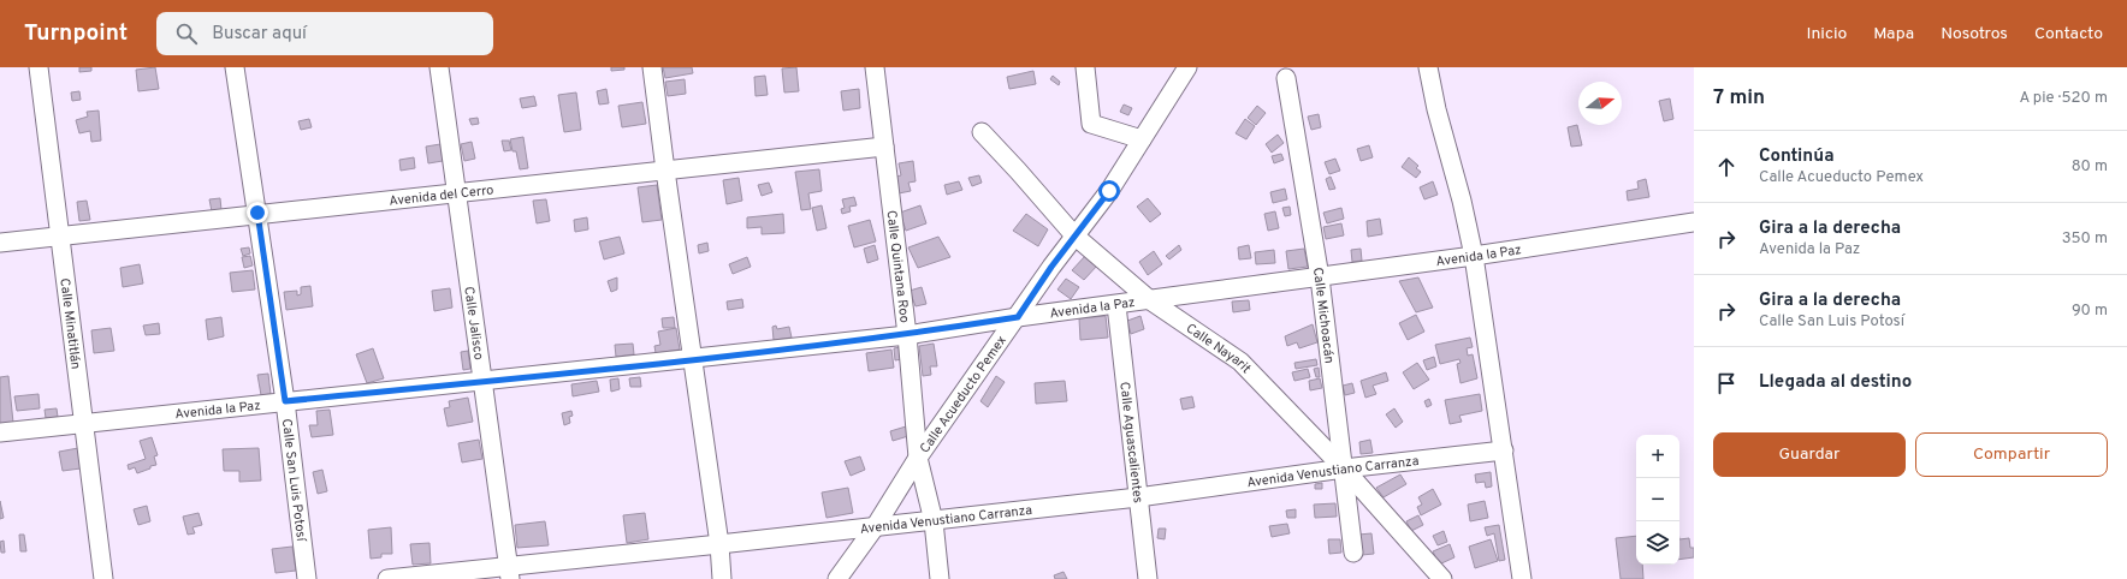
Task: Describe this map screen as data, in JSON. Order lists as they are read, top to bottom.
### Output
{
  "streets": {
    "street": [
      "Avenida del Cerro",
      "Avenida la Paz",
      "Calle Quintana Roo",
      "Calle Michoacán",
      "Calle Minatitlán",
      "Calle Jalisco",
      "Calle Nayarit",
      "Calle Acueducto Pemex",
      "Calle Aguascalientes",
      "Avenida Venustiano Carranza",
      "Calle San Luis Potosí"
    ]
  },
  "crossings": [
    ["Avenida del Cerro", "Calle Quintana Roo"],
    ["Avenida del Cerro", "Calle Minatitlán"],
    ["Avenida del Cerro", "Calle Jalisco"],
    ["Avenida del Cerro", "Calle San Luis Potosí"],
    ["Avenida la Paz", "Calle Quintana Roo"],
    ["Avenida la Paz", "Calle Michoacán"],
    ["Avenida la Paz", "Calle Minatitlán"],
    ["Avenida la Paz", "Calle Jalisco"],
    ["Avenida la Paz", "Calle Nayarit"],
    ["Avenida la Paz", "Calle Acueducto Pemex"],
    ["Avenida la Paz", "Calle Aguascalientes"],
    ["Avenida la Paz", "Calle San Luis Potosí"],
    ["Calle Quintana Roo", "Calle Acueducto Pemex"],
    ["Calle Quintana Roo", "Avenida Venustiano Carranza"],
    ["Calle Michoacán", "Calle Nayarit"],
    ["Calle Michoacán", "Avenida Venustiano Carranza"],
    ["Calle Jalisco", "Avenida Venustiano Carranza"],
    ["Calle Nayarit", "Calle Acueducto Pemex"],
    ["Calle Nayarit", "Avenida Venustiano Carranza"],
    ["Calle Acueducto Pemex", "Avenida Venustiano Carranza"],
    ["Calle Aguascalientes", "Avenida Venustiano Carranza"]
  ],
  "north": "right",
  "page": {
    "header": "Turnpoint",
    "search": "Buscar aquí",
    "nav": [
      "Inicio",
      "Mapa",
      "Nosotros",
      "Contacto"
    ],
    "heading": ["7 min", "A pie · 520 m"],
    "list": [
      ["Continúa", "Calle Acueducto Pemex", "80 m"],
      ["Gira a la derecha", "Avenida la Paz", "350 m"],
      ["Gira a la derecha", "Calle San Luis Potosí", "90 m"],
      "Llegada al destino"
    ],
    "buttons": ["Guardar", "Compartir"],
    "map_buttons": ["+", "−"]
  }
}
